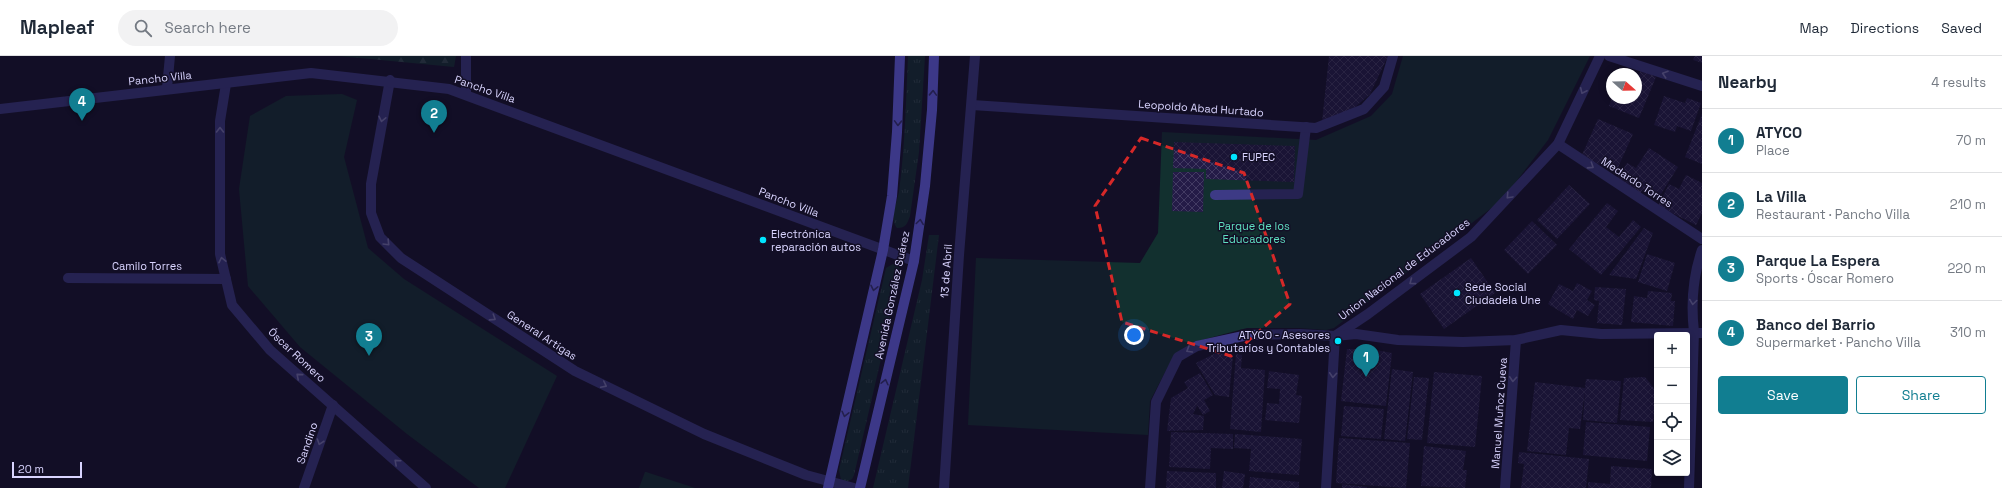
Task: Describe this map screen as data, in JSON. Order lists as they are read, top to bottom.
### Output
{
  "streets": {
    "main road": ["Avenida González Suárez"],
    "street": [
      "Pancho Villa",
      "Leopoldo Abad Hurtado",
      "Medardo Torres",
      "Camilo Torres",
      "Union Nacional de Educadores",
      "13 de Abril",
      "General Artigas",
      "Óscar Romero",
      "Manuel Muñoz Cueva",
      "Sandino"
    ]
  },
  "crossings": [
    ["Pancho Villa", "Avenida González Suárez"],
    ["Pancho Villa", "General Artigas"],
    ["Pancho Villa", "Óscar Romero"],
    ["Leopoldo Abad Hurtado", "13 de Abril"],
    ["Medardo Torres", "Union Nacional de Educadores"],
    ["Camilo Torres", "Óscar Romero"],
    ["Avenida González Suárez", "General Artigas"],
    ["Óscar Romero", "Sandino"]
  ],
  "one_way": [
    "Medardo Torres",
    "Union Nacional de Educadores",
    "General Artigas",
    "Óscar Romero",
    "Manuel Muñoz Cueva",
    "Sandino"
  ],
  "parks": ["Parque de los Educadores"],
  "places": [
    "FUPEC",
    "Electrónica reparación autos",
    "Sede Social Ciudadela Une",
    "ATYCO - Asesores Tributarios y Contables"
  ],
  "scale_bar": "20 m",
  "north": "right",
  "page": {
    "header": "Mapleaf",
    "search": "Search here",
    "nav": ["Map", "Directions", "Saved"],
    "heading": ["Nearby", "4 results"],
    "pins": [
      "4",
      "2",
      "3",
      "1"
    ],
    "list": [
      {
        "mark": "1",
        "name": "ATYCO",
        "note": "Place",
        "value": "70 m"
      },
      {
        "mark": "2",
        "name": "La Villa",
        "note": "Restaurant · Pancho Villa",
        "value": "210 m"
      },
      {
        "mark": "3",
        "name": "Parque La Espera",
        "note": "Sports · Óscar Romero",
        "value": "220 m"
      },
      {
        "mark": "4",
        "name": "Banco del Barrio",
        "note": "Supermarket · Pancho Villa",
        "value": "310 m"
      }
    ],
    "map_buttons": ["+", "−"],
    "buttons": ["Save", "Share"],
    "scale": "20 m"
  }
}
